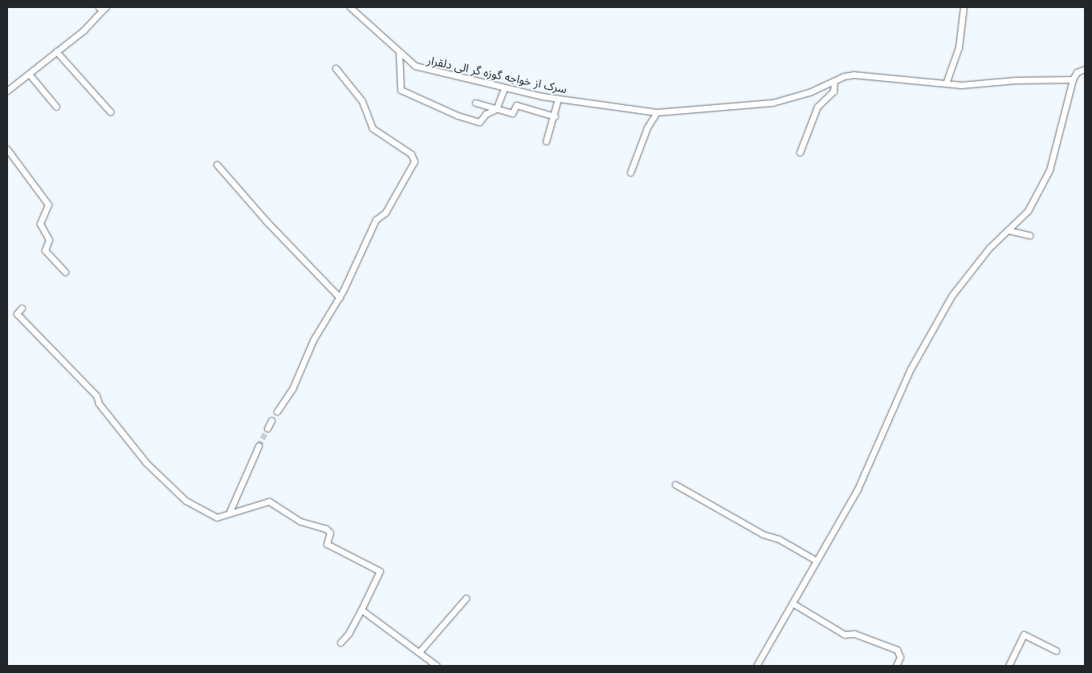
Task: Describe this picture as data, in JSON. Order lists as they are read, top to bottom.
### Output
{
  "streets": {
    "street": ["سرک از خواجه گوزه گر الی دلقرار"]
  }
}
